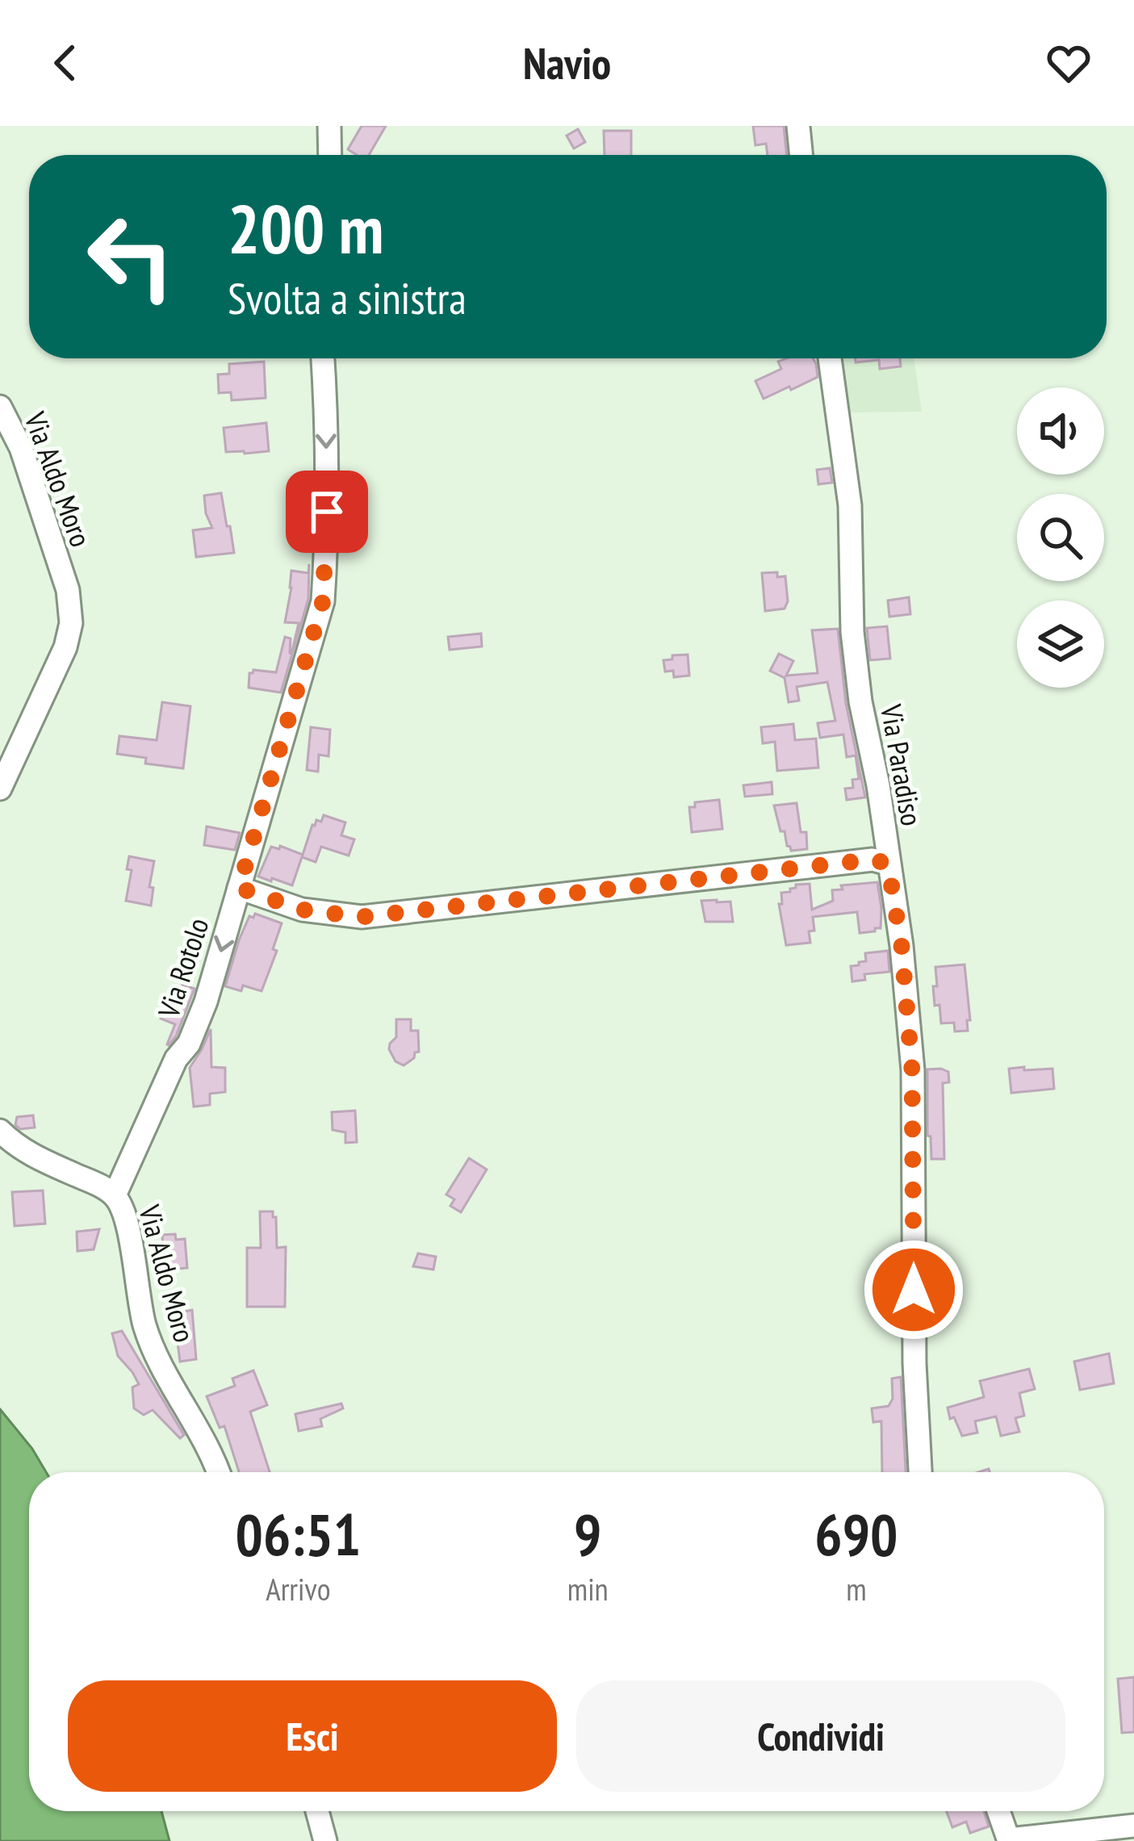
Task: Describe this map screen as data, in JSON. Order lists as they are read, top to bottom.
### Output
{
  "streets": {
    "street": ["Via Aldo Moro", "Via Paradiso", "Via Rotolo"]
  },
  "crossings": [
    ["Via Aldo Moro", "Via Rotolo"]
  ],
  "one_way": ["Via Rotolo"],
  "page": {
    "header": "Navio",
    "turn": ["200 m", "Svolta a sinistra"],
    "eta": [
      "06:51",
      "Arrivo",
      "9",
      "min",
      "690",
      "m"
    ],
    "buttons": ["Esci", "Condividi"]
  }
}
